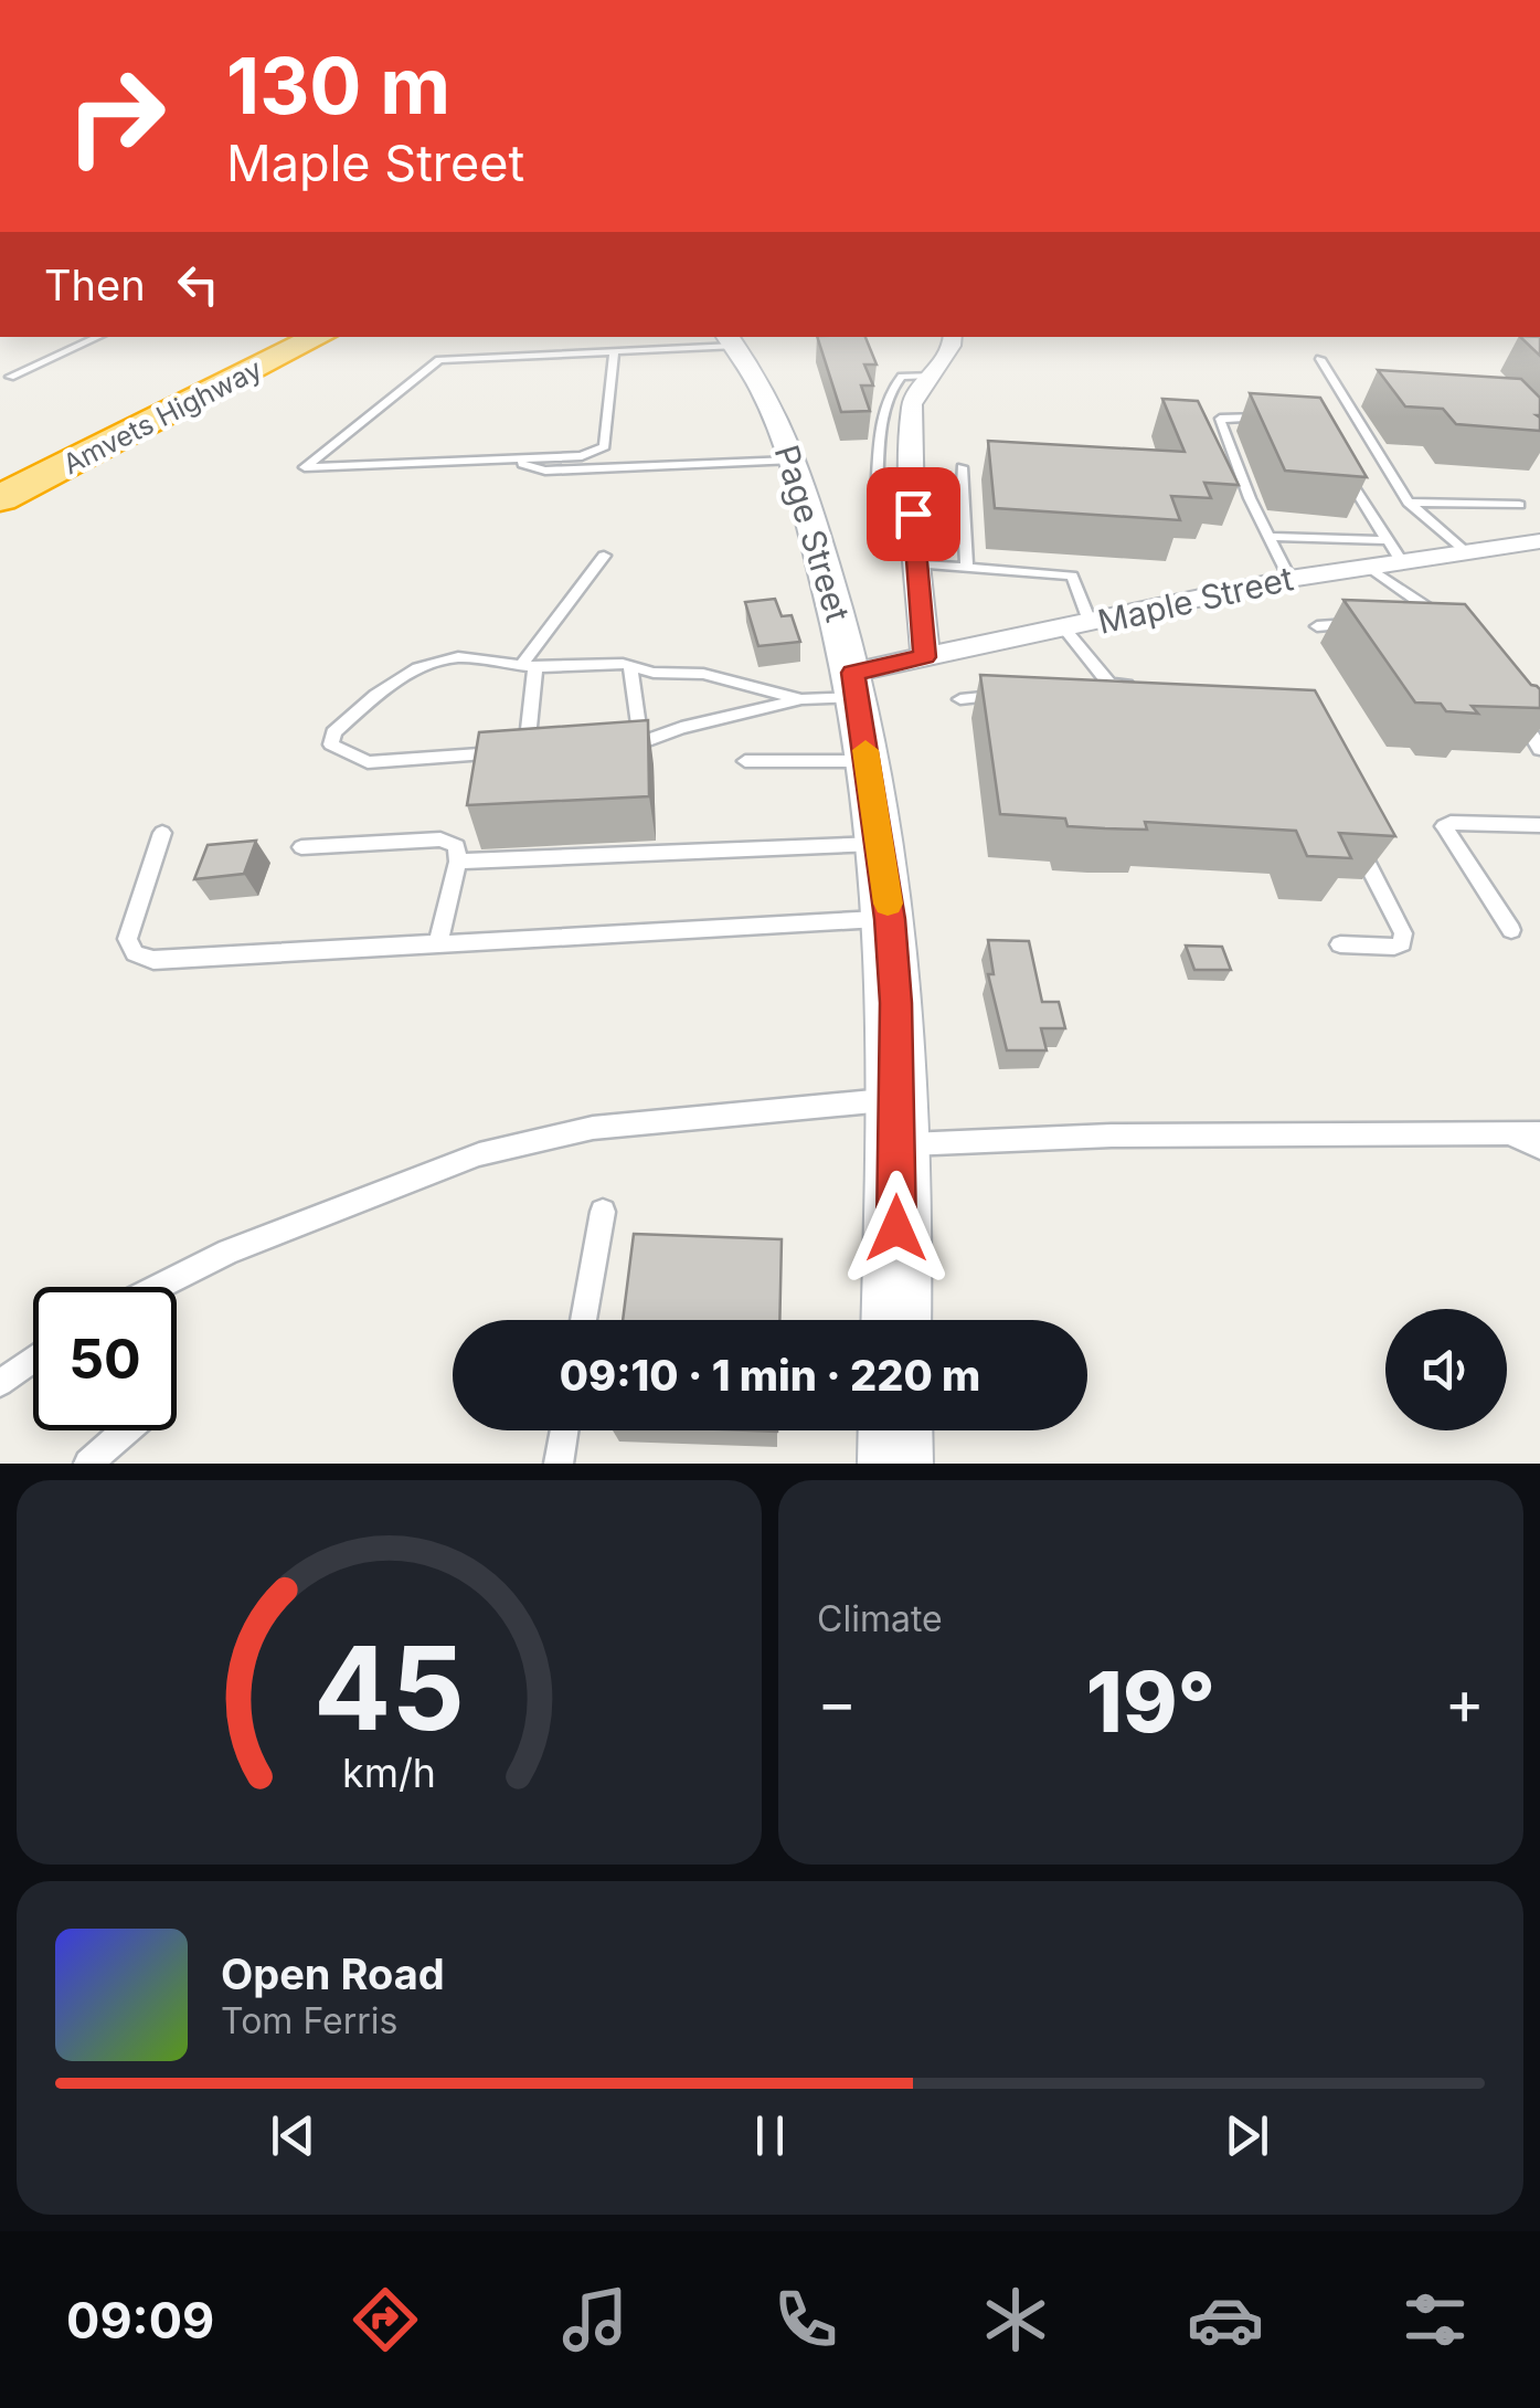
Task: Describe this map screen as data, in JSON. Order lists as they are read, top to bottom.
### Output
{
  "streets": {
    "highway": ["Amvets Highway"],
    "main road": ["Page Street"],
    "street": ["Maple Street"]
  },
  "crossings": [
    ["Page Street", "Maple Street"]
  ],
  "page": {
    "turn": ["130 m", "Maple Street"],
    "then": "Then",
    "limit": "50",
    "trip": "09:10 · 1 min · 220 m",
    "tile": "Climate",
    "heat": ["−", "19°", "+"],
    "song": ["Open Road", "Tom Ferris"],
    "tabs": "09:09",
    "gauge": ["45", "km/h"]
  }
}
